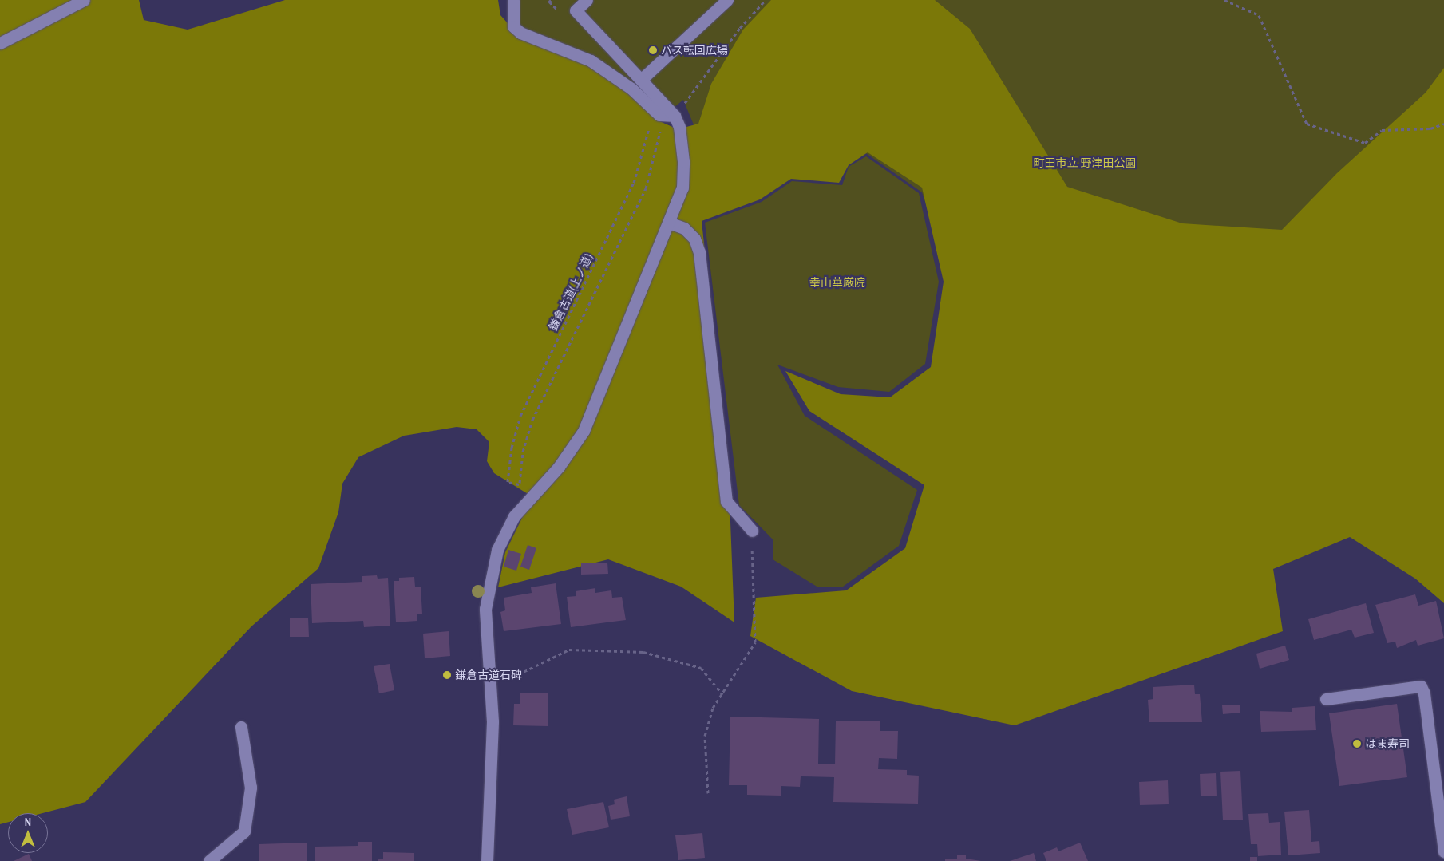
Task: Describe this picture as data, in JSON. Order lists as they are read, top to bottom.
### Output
{
  "streets": {
    "path": ["鎌倉古道(上ノ道)"]
  },
  "parks": ["町田市立 野津田公園", "幸山華厳院"],
  "places": ["バス転回広場", "鎌倉古道石碑", "はま寿司"],
  "north": "top"
}
